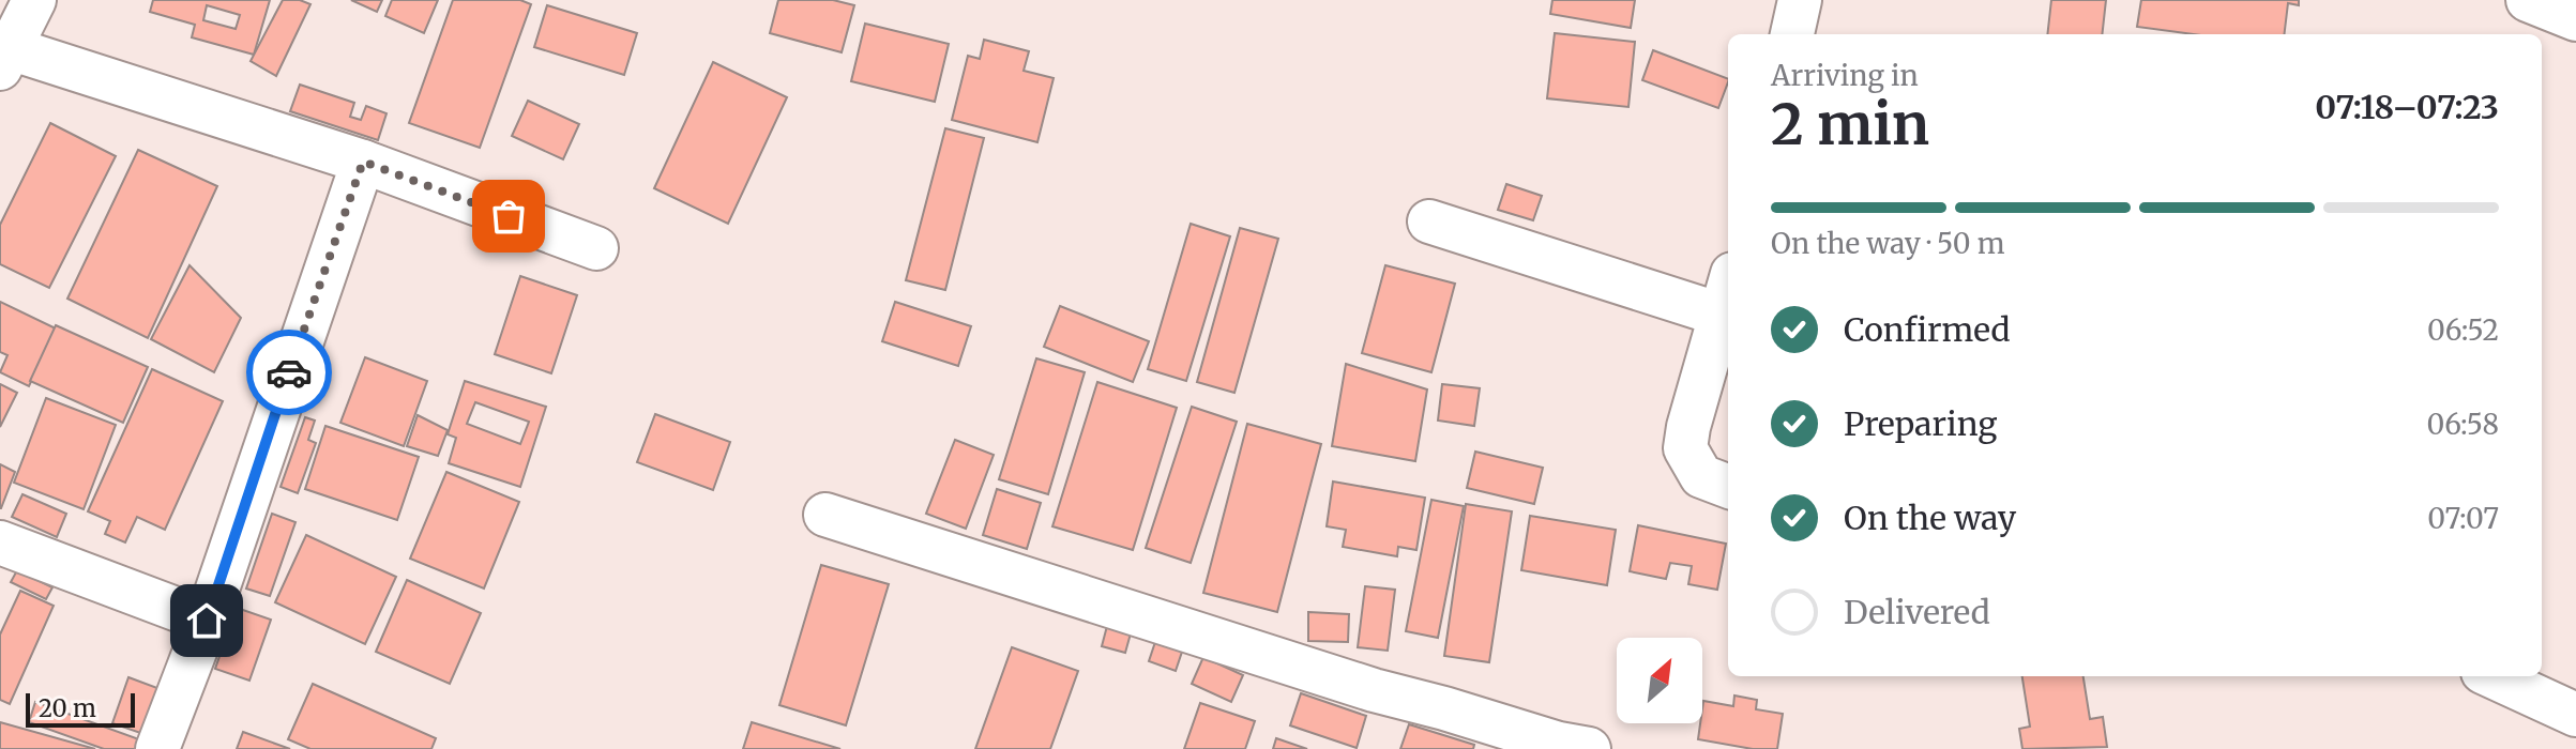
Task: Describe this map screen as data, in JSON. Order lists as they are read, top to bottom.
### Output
{
  "scale_bar": "20 m",
  "north": "top right",
  "page": {
    "heading": ["2 min", "Arriving in", "07:18–07:23"],
    "bar": "On the way · 50 m",
    "list": [
      ["Confirmed", "06:52"],
      ["Preparing", "06:58"],
      ["On the way", "07:07"],
      "Delivered"
    ],
    "scale": "20 m"
  }
}
